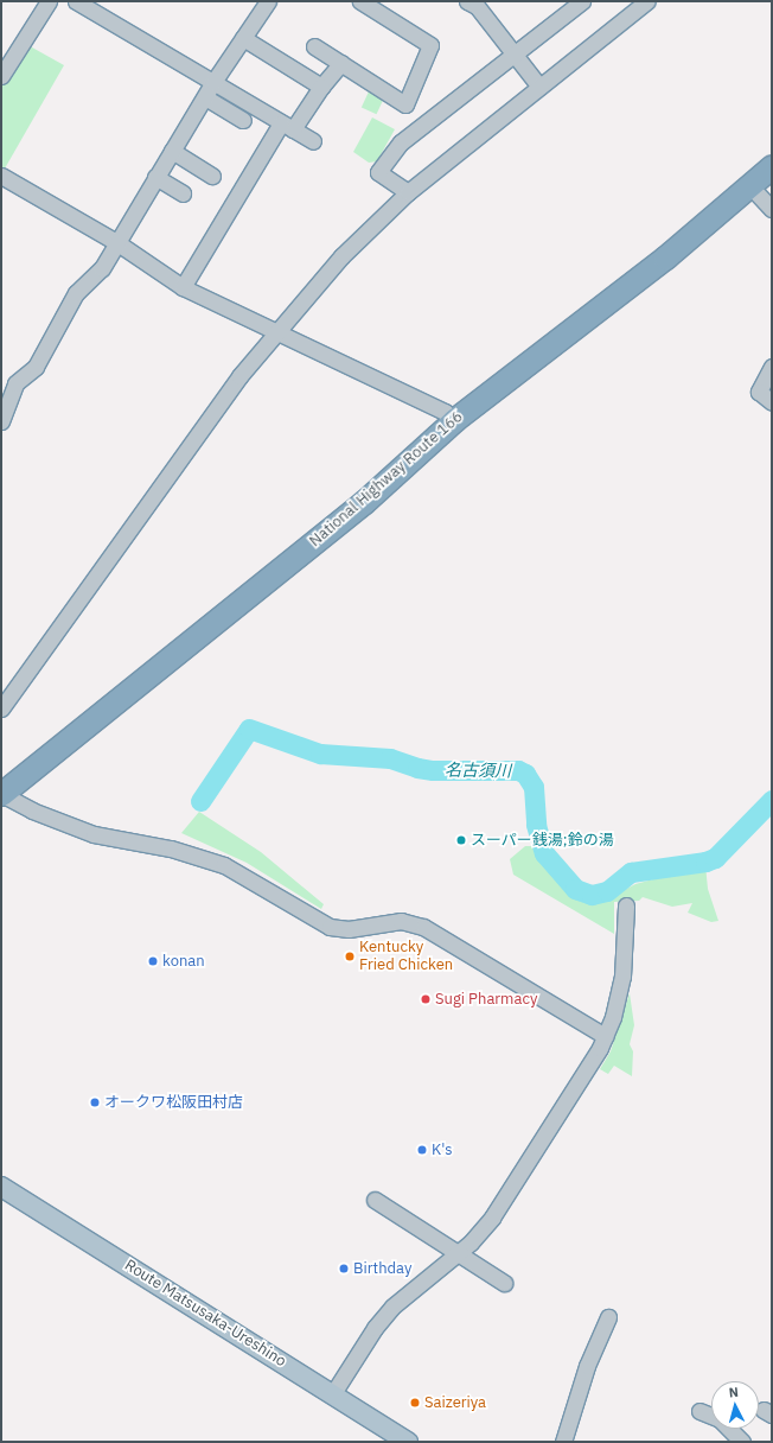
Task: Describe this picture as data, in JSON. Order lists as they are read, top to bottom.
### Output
{
  "streets": {
    "highway": ["National Highway Route 166"],
    "main road": ["Route Matsusaka-Ureshino"]
  },
  "water": ["名古須川"],
  "places": [
    "スーパー銭湯;鈴の湯",
    "Kentucky Fried Chicken",
    "konan",
    "Sugi Pharmacy",
    "オークワ松阪田村店",
    "K's",
    "Birthday",
    "Saizeriya"
  ],
  "north": "top"
}
